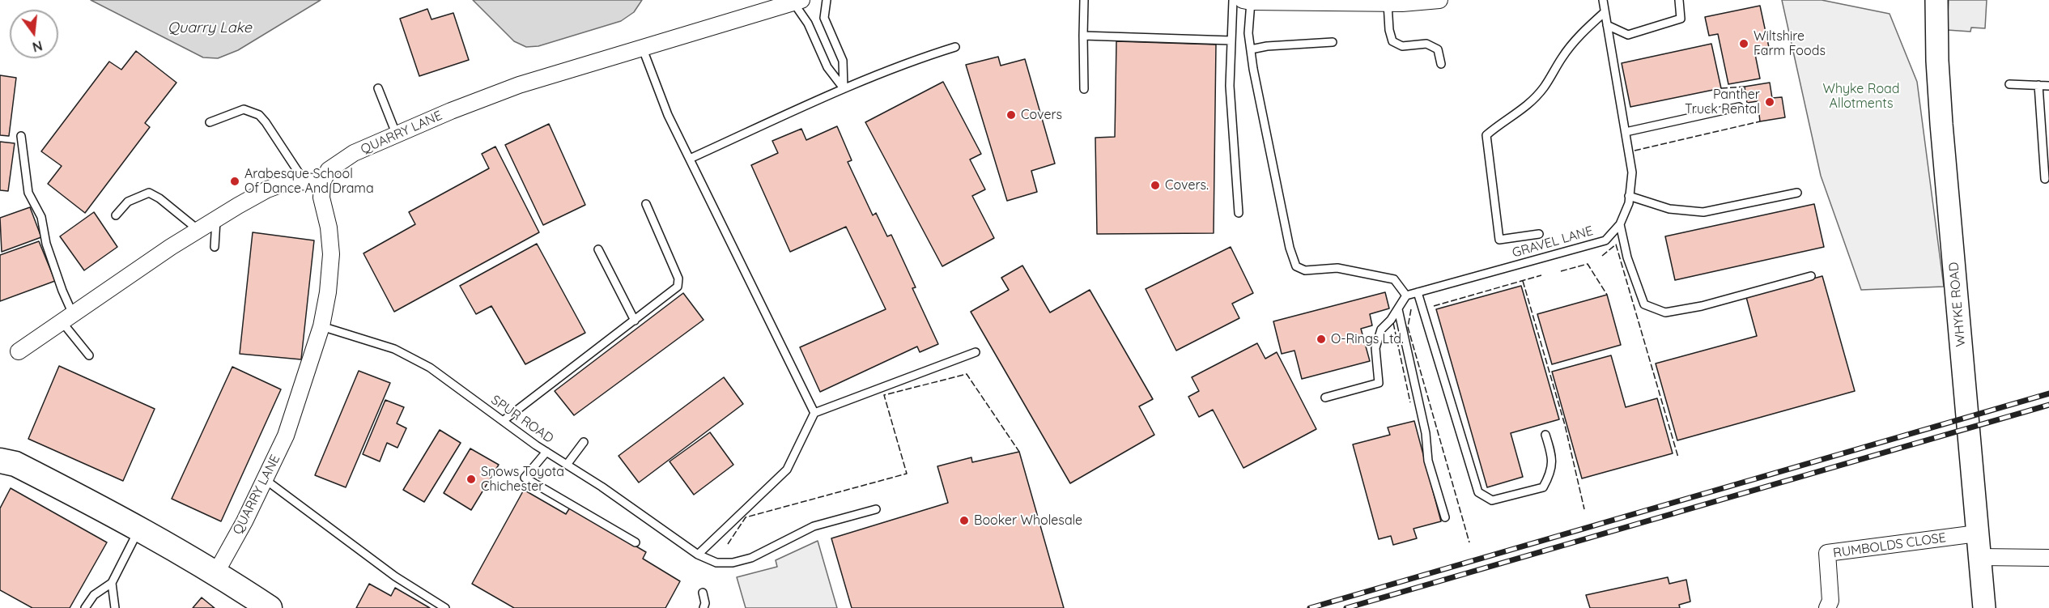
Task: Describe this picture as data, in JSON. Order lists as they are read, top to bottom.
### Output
{
  "streets": {
    "main road": ["WHYKE ROAD"],
    "street": ["QUARRY LANE", "RUMBOLDS CLOSE"],
    "lane": ["GRAVEL LANE", "SPUR ROAD"]
  },
  "crossings": [
    ["QUARRY LANE", "SPUR ROAD"],
    ["WHYKE ROAD", "RUMBOLDS CLOSE"]
  ],
  "water": ["Quarry Lake"],
  "parks": ["Whyke Road Allotments"],
  "places": [
    "Wiltshire Farm Foods",
    "Panther Truck Rental",
    "Covers",
    "Arabesque School Of Dance And Drama",
    "Covers.",
    "O-Rings Ltd.",
    "Snows Toyota Chichester",
    "Booker Wholesale"
  ],
  "north": "bottom"
}
